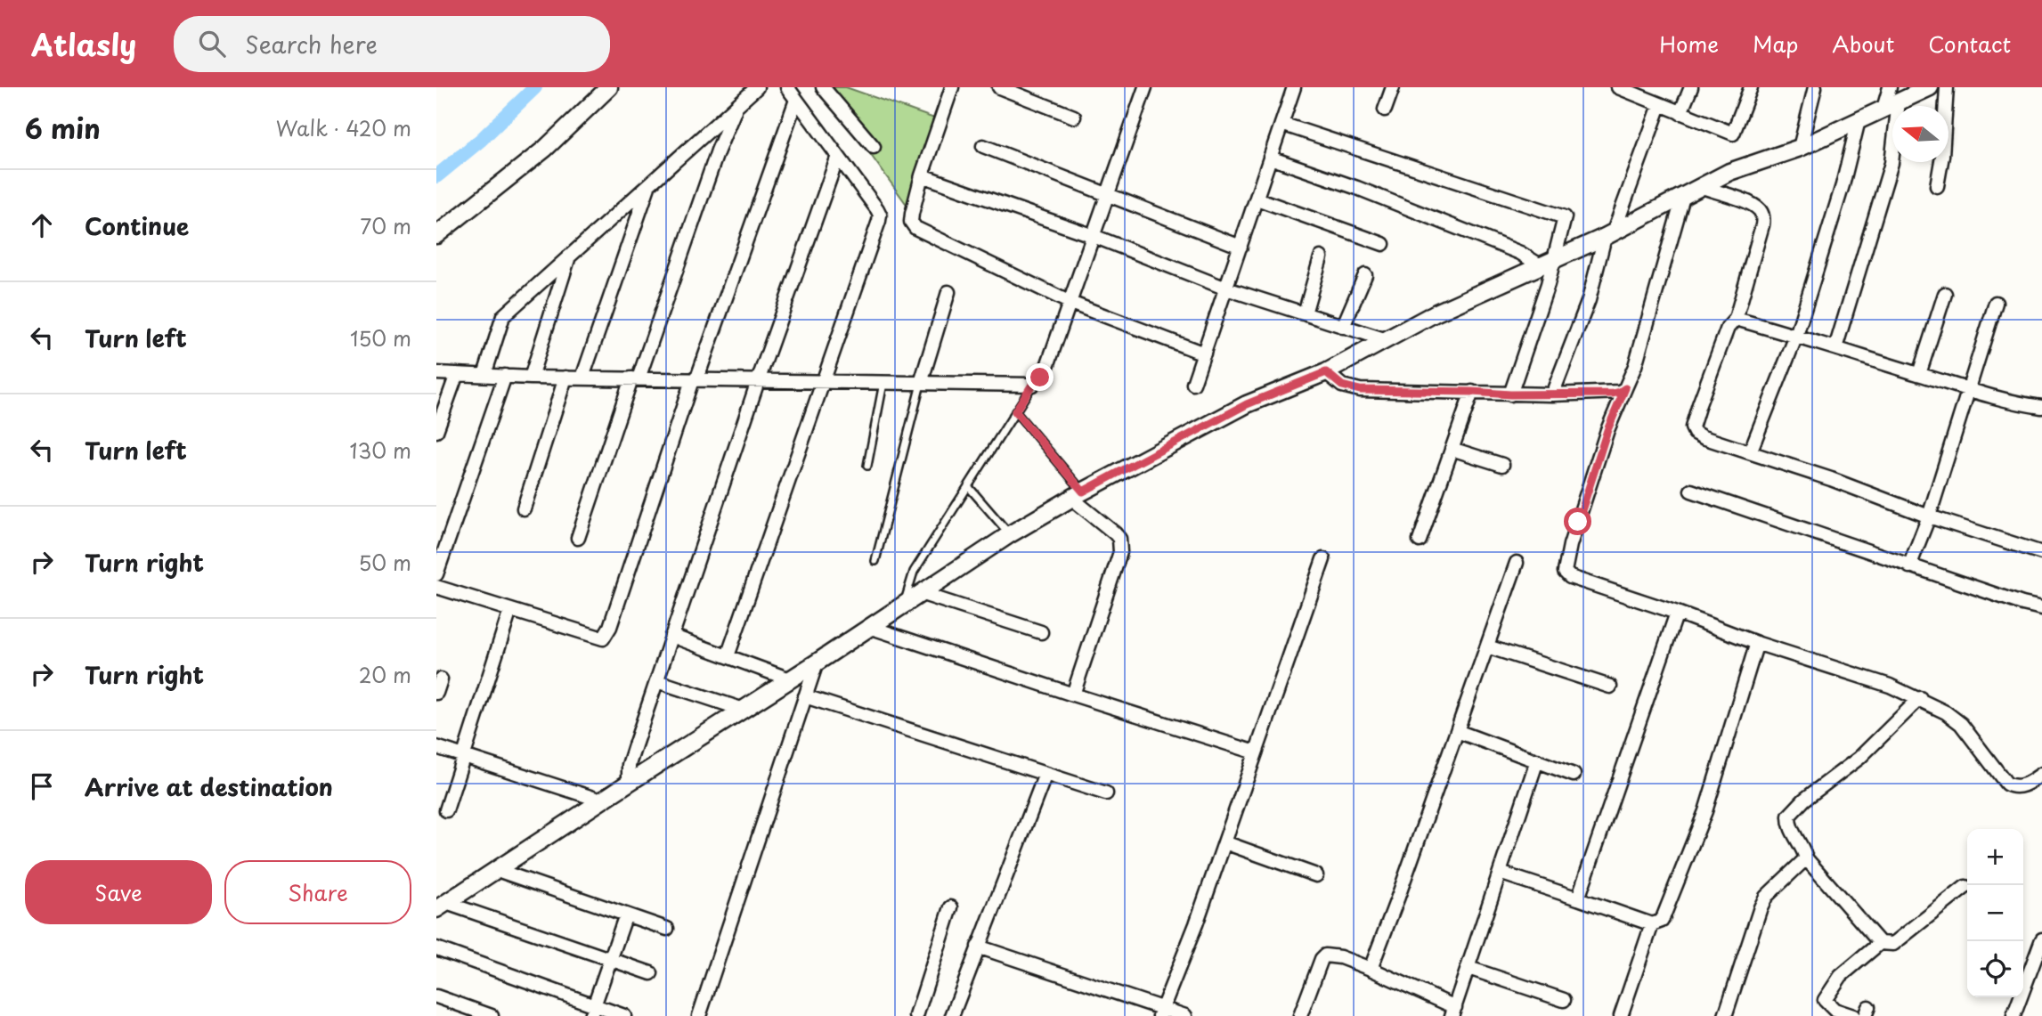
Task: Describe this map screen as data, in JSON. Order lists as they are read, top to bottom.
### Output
{
  "north": "left",
  "page": {
    "header": "Atlasly",
    "search": "Search here",
    "nav": [
      "Home",
      "Map",
      "About",
      "Contact"
    ],
    "heading": ["6 min", "Walk · 420 m"],
    "list": [
      ["Continue", "70 m"],
      ["Turn left", "150 m"],
      ["Turn left", "130 m"],
      ["Turn right", "50 m"],
      ["Turn right", "20 m"],
      "Arrive at destination"
    ],
    "map_buttons": ["+", "−"],
    "buttons": ["Save", "Share"]
  }
}
